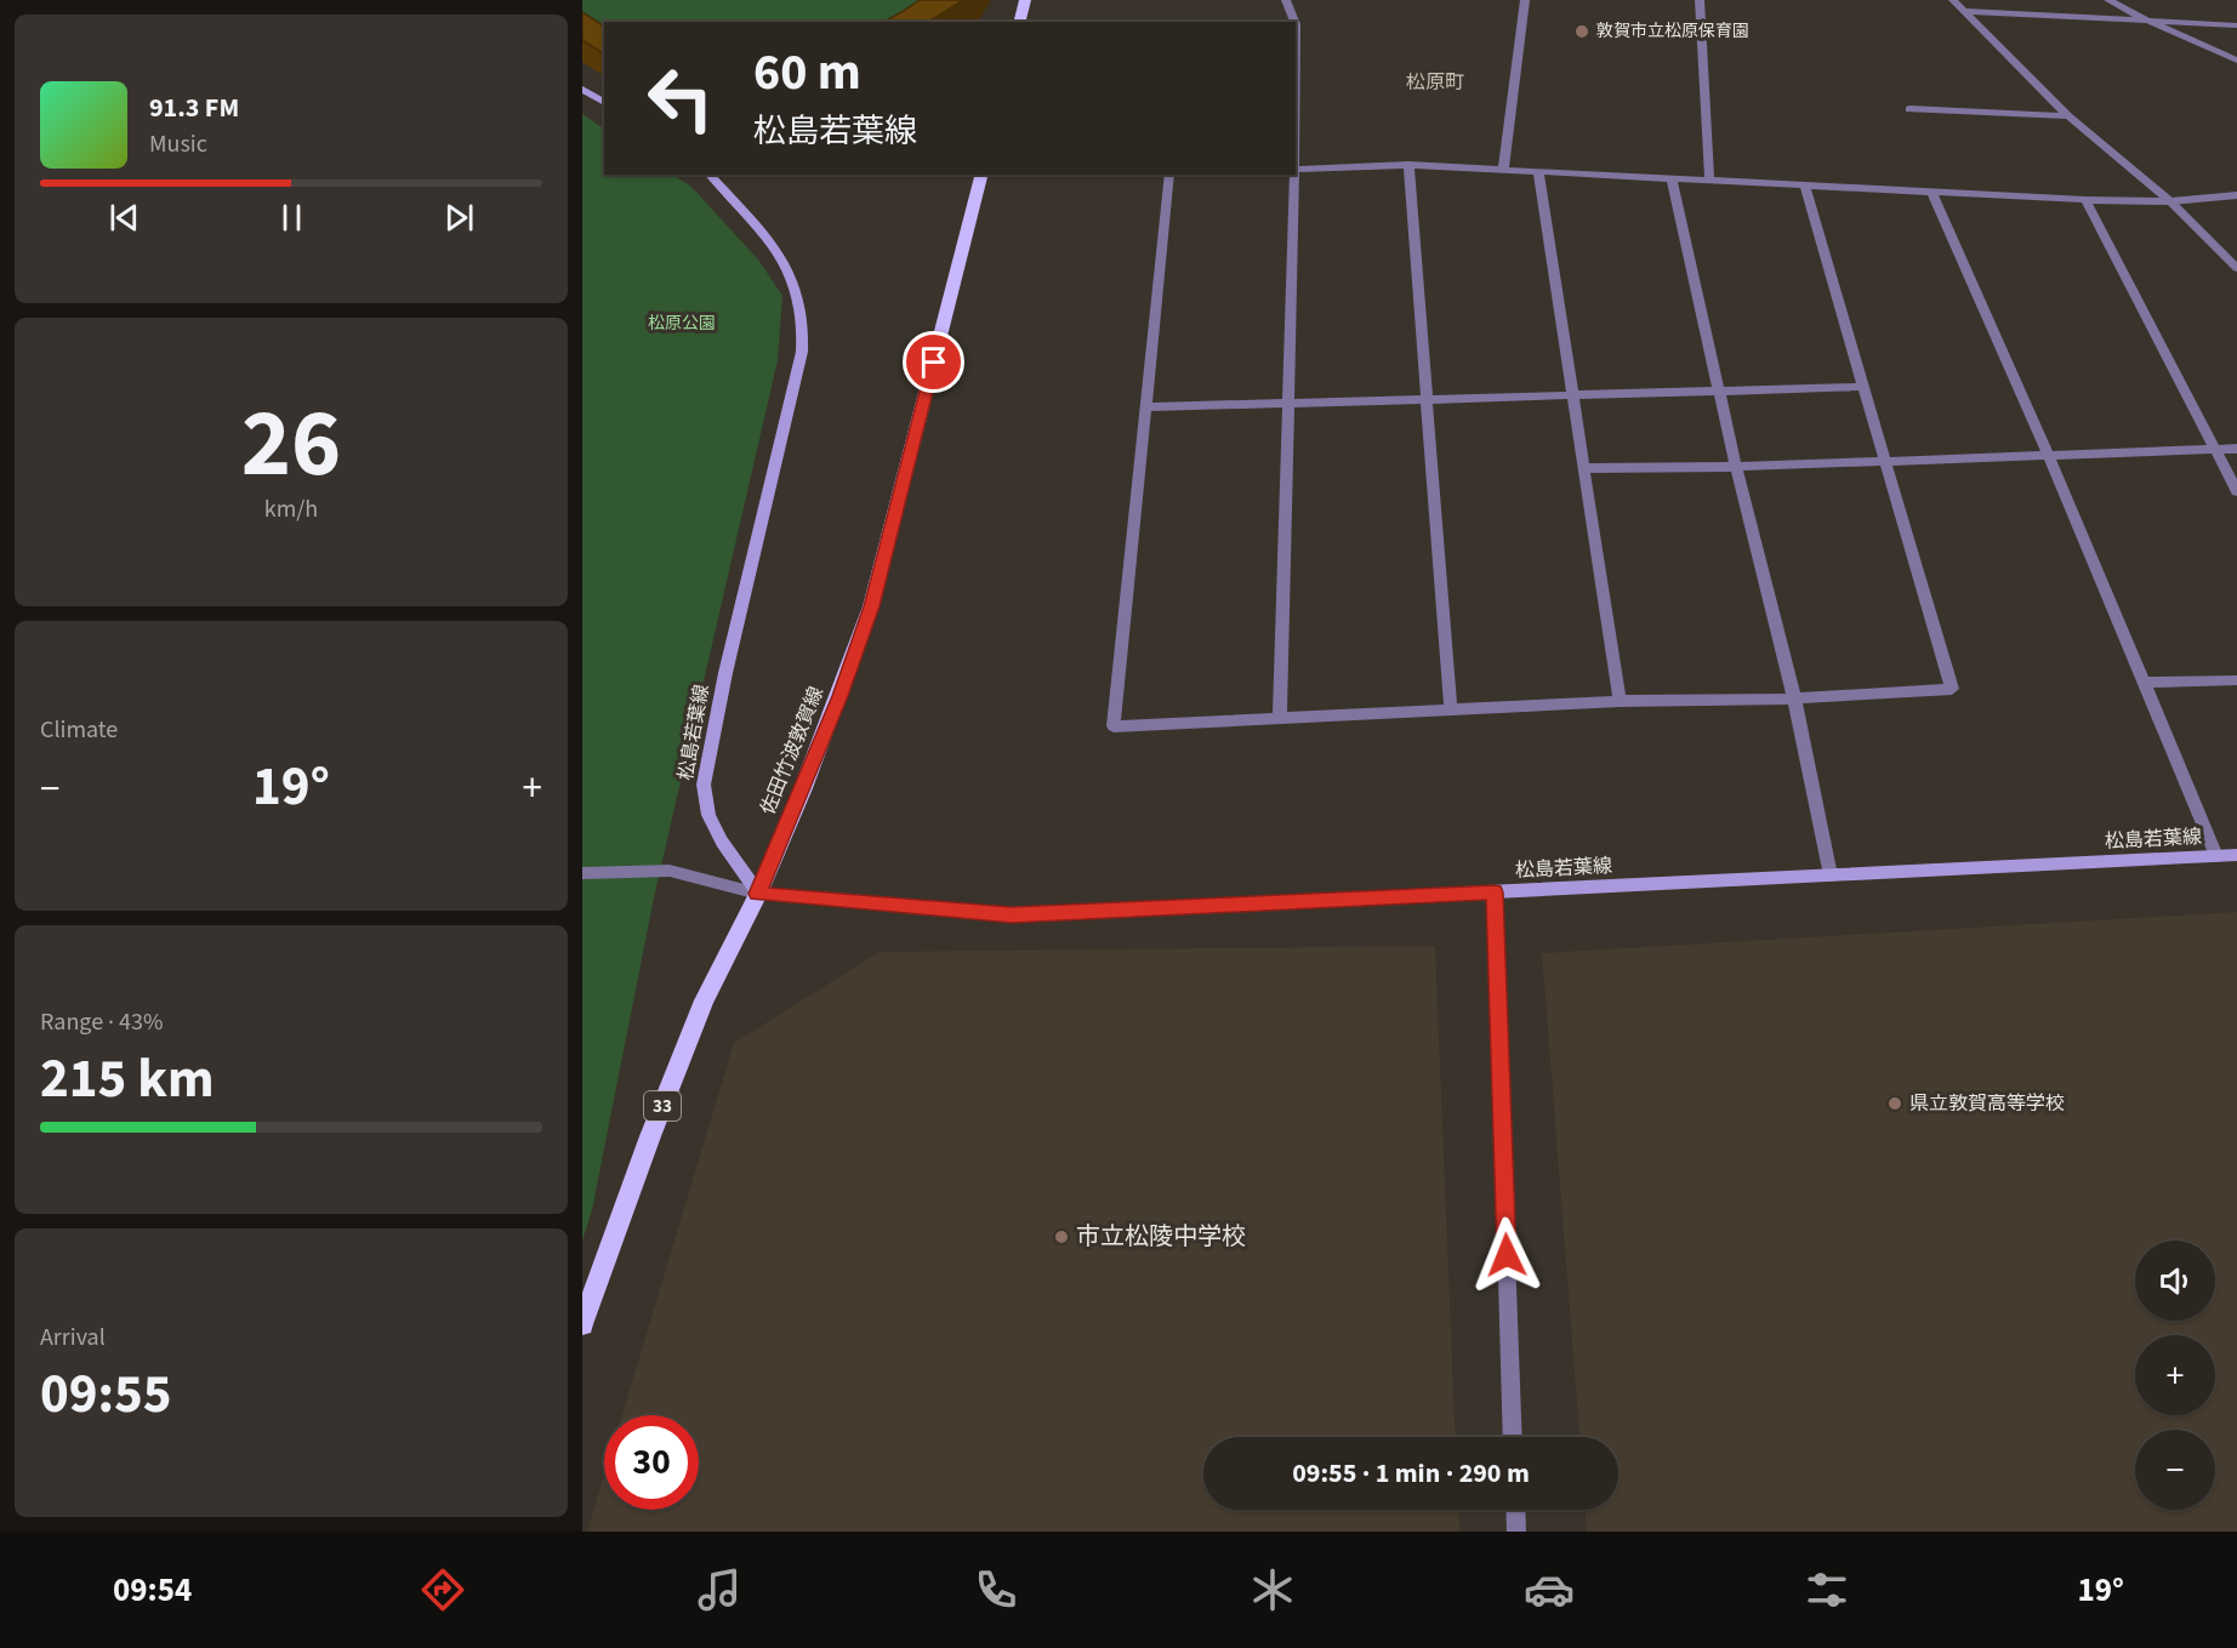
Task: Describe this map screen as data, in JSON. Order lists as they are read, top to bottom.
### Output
{
  "streets": {
    "main road": ["松島若葉線", "佐田竹波敦賀線", "33"]
  },
  "crossings": [
    ["松島若葉線", "佐田竹波敦賀線"]
  ],
  "districts": ["松原町"],
  "parks": ["松原公園"],
  "places": ["敦賀市立松原保育園", "県立敦賀高等学校", "市立松陵中学校"],
  "page": {
    "turn": ["60 m", "松島若葉線"],
    "song": ["91.3 FM", "Music"],
    "tile": [
      ["26", "km/h"],
      "Climate",
      ["Range · 43%", "215 km"],
      ["Arrival", "09:55"]
    ],
    "heat": ["−", "19°", "+"],
    "map_buttons": ["+", "−"],
    "limit": "30",
    "trip": "09:55 · 1 min · 290 m",
    "tabs": ["09:54", "19°"]
  }
}
